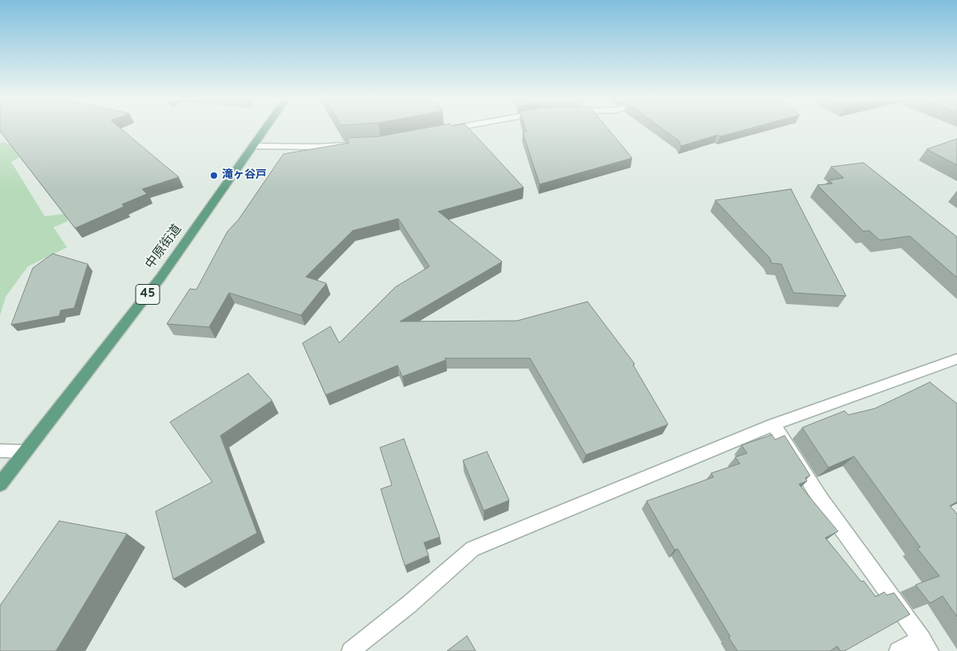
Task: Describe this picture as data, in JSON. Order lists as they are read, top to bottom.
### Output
{
  "streets": {
    "main road": ["中原街道", "45"]
  },
  "places": ["滝ヶ谷戸"]
}
